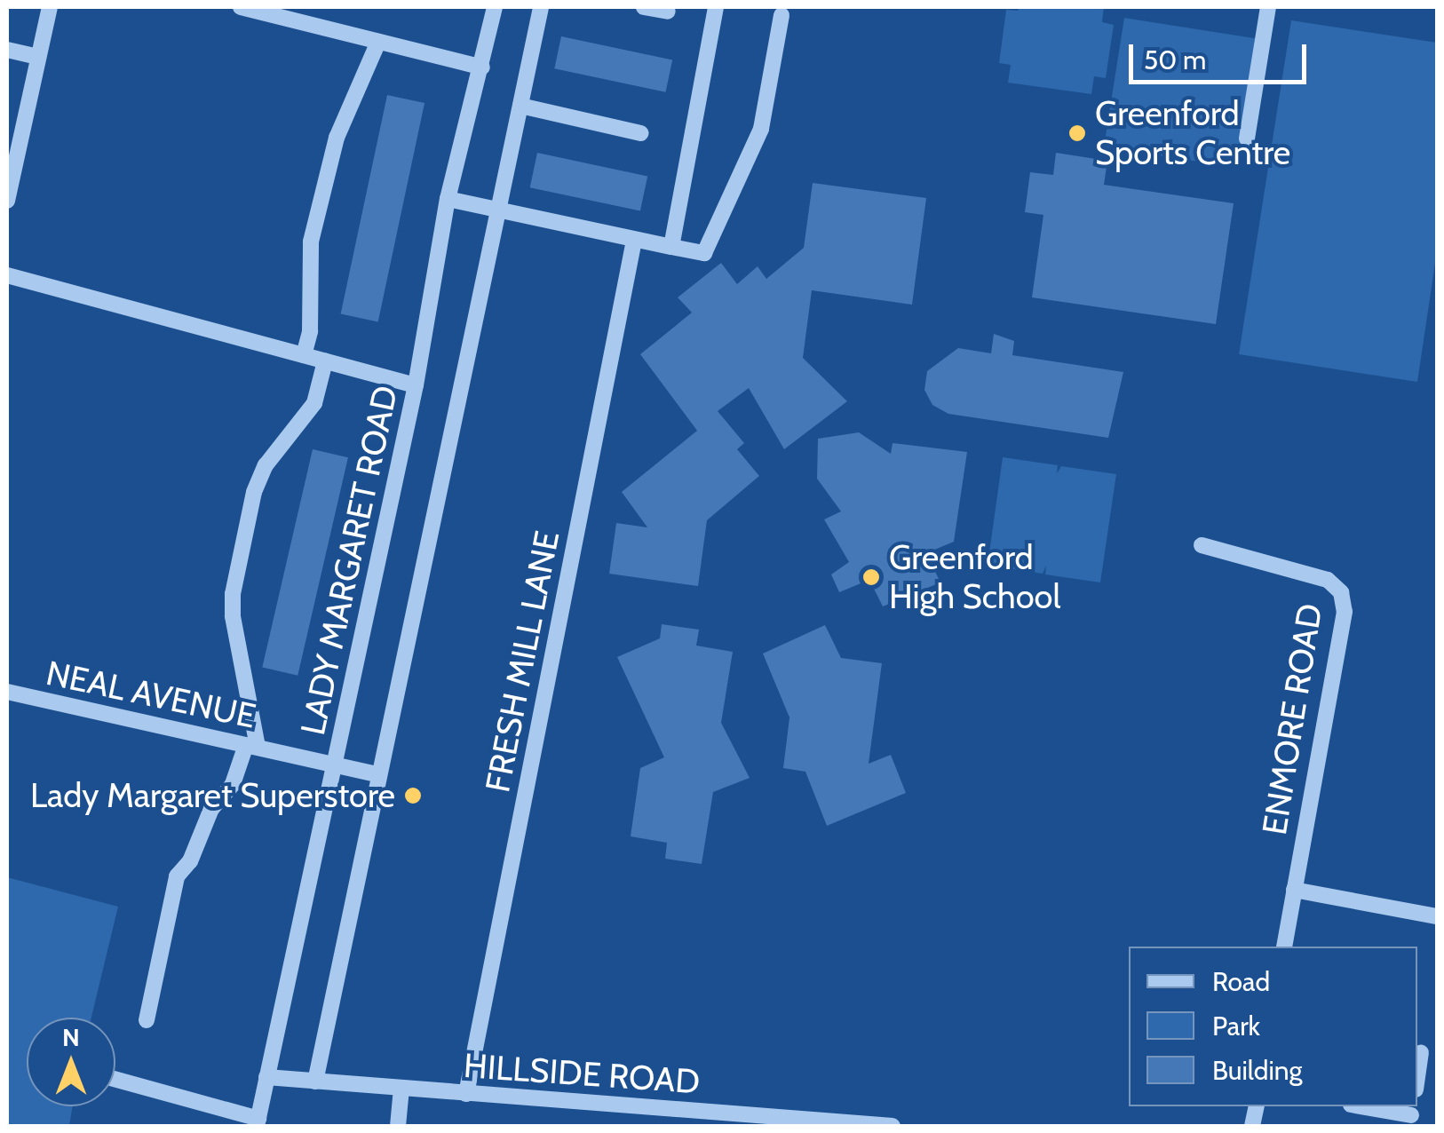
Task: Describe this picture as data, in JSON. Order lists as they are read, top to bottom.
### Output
{
  "streets": {
    "street": [
      "LADY MARGARET ROAD",
      "FRESH MILL LANE",
      "NEAL AVENUE",
      "ENMORE ROAD",
      "HILLSIDE ROAD"
    ]
  },
  "crossings": [
    ["LADY MARGARET ROAD", "NEAL AVENUE"],
    ["LADY MARGARET ROAD", "HILLSIDE ROAD"],
    ["FRESH MILL LANE", "HILLSIDE ROAD"]
  ],
  "places": ["Greenford Sports Centre", "Greenford High School", "Lady Margaret Superstore"],
  "legend": ["Road", "Park", "Building"],
  "scale_bar": "50 m",
  "north": "top"
}
